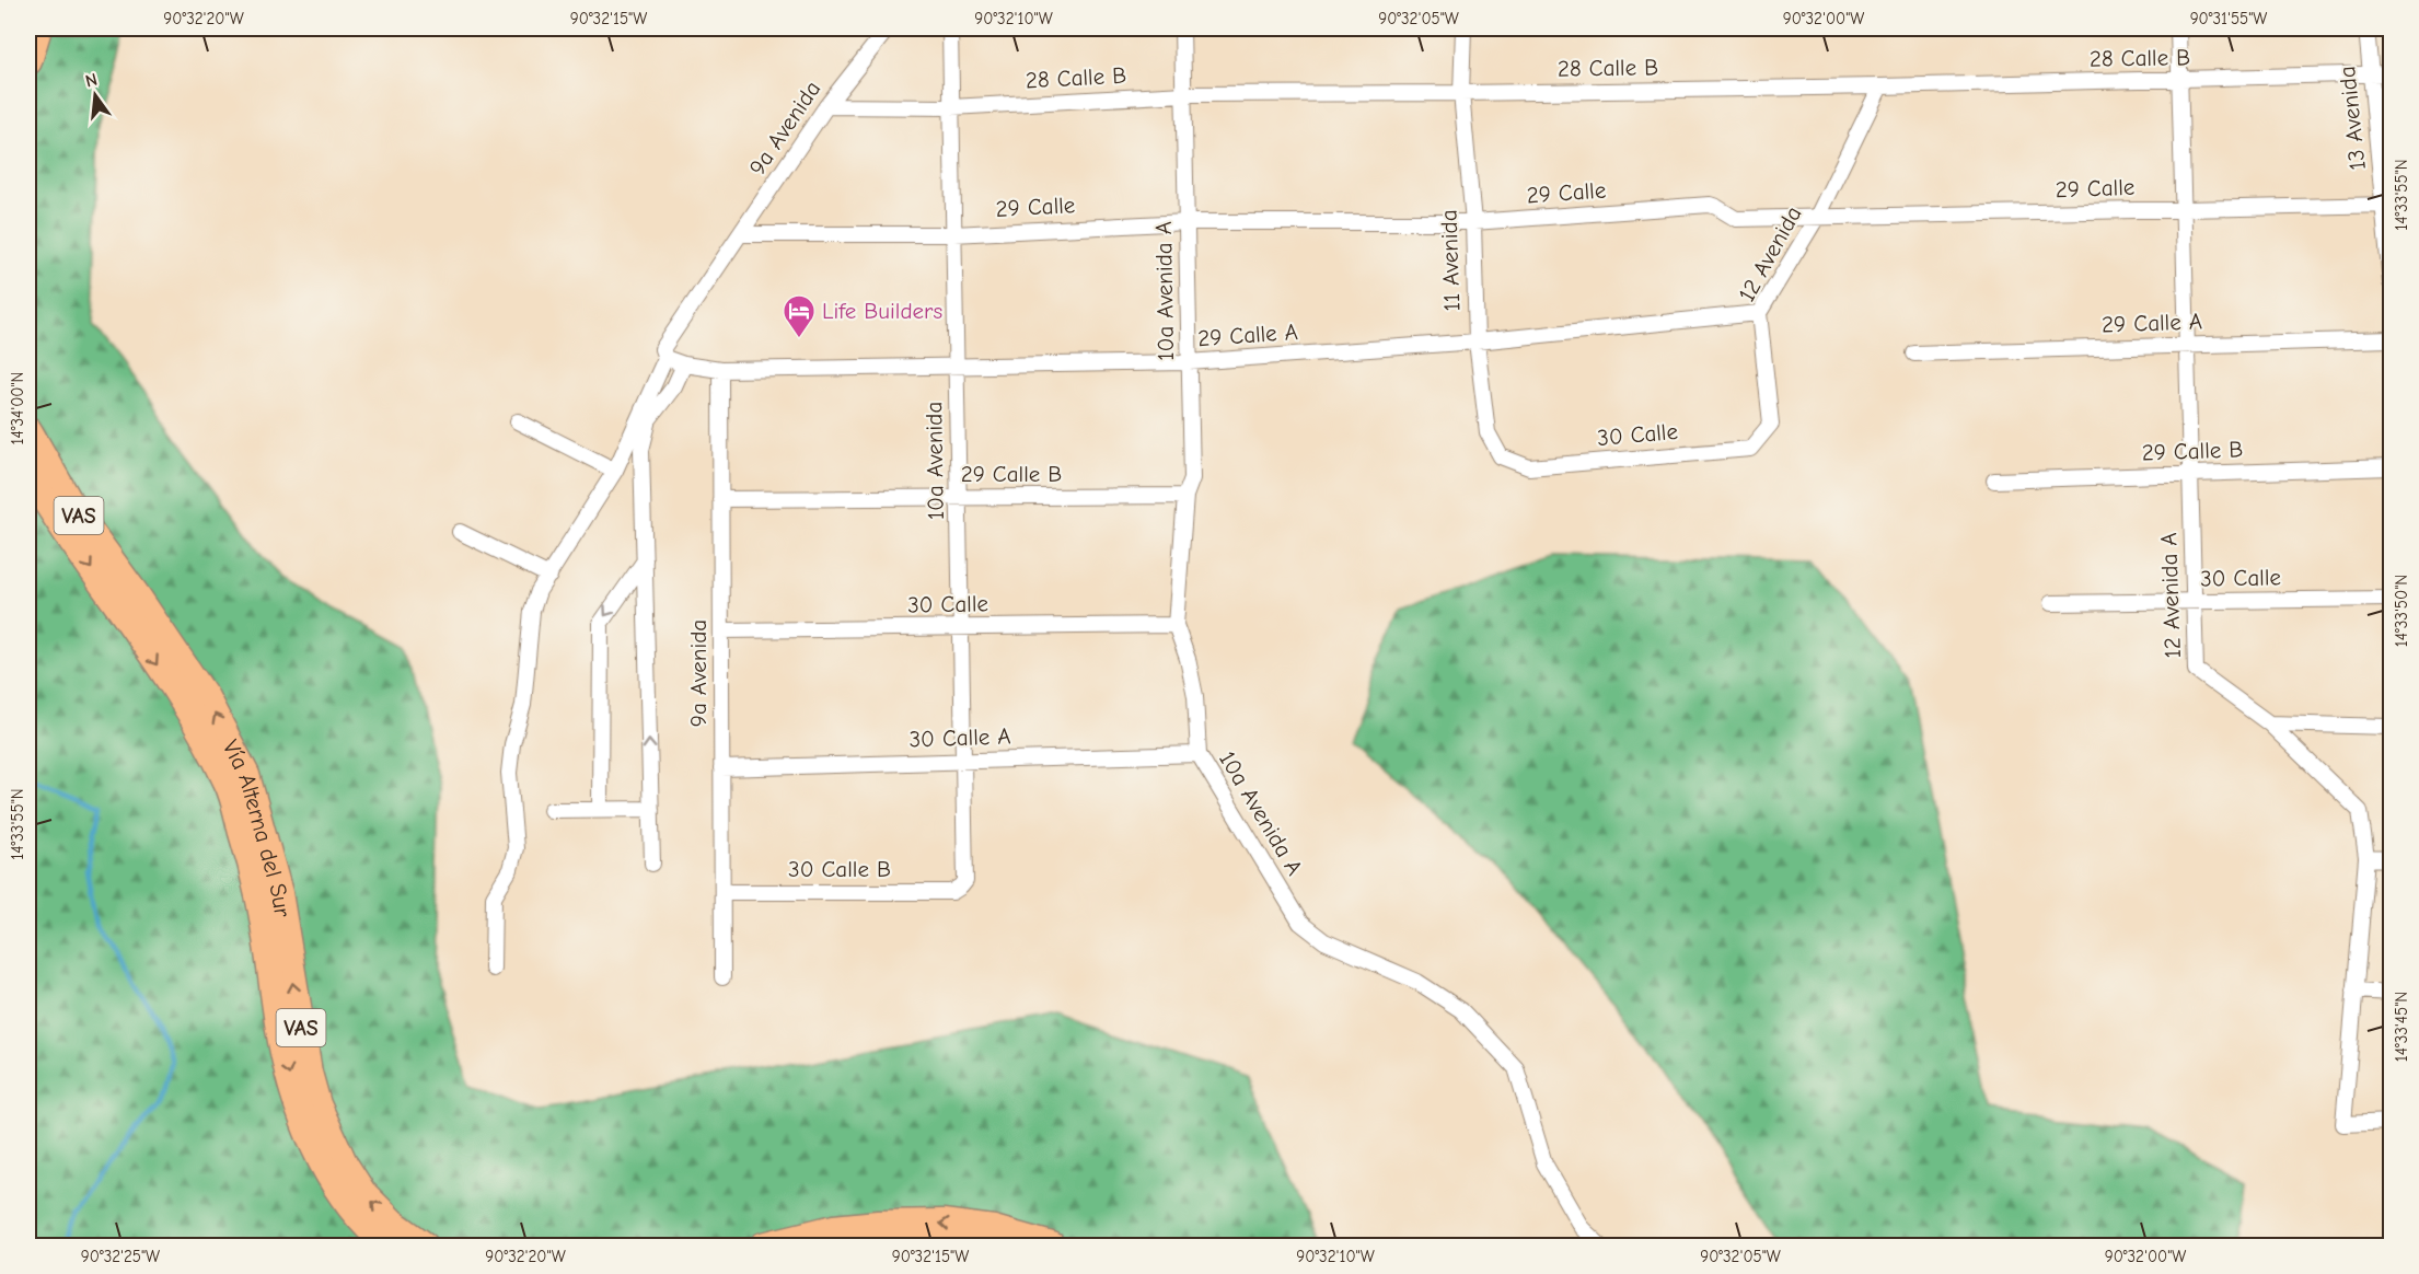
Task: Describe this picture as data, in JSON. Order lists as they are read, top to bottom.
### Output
{
  "streets": {
    "highway": ["VAS", "Vía Alterna del Sur"],
    "street": [
      "28 Calle B",
      "13 Avenida",
      "9a Avenida",
      "29 Calle",
      "12 Avenida",
      "11 Avenida",
      "10a Avenida A",
      "29 Calle A",
      "30 Calle",
      "29 Calle B",
      "10a Avenida",
      "12 Avenida A",
      "30 Calle A",
      "30 Calle B"
    ]
  },
  "crossings": [
    ["28 Calle B", "13 Avenida"],
    ["28 Calle B", "9a Avenida"],
    ["28 Calle B", "12 Avenida"],
    ["28 Calle B", "11 Avenida"],
    ["28 Calle B", "10a Avenida A"],
    ["28 Calle B", "10a Avenida"],
    ["28 Calle B", "12 Avenida A"],
    ["13 Avenida", "29 Calle"],
    ["9a Avenida", "29 Calle"],
    ["9a Avenida", "29 Calle A"],
    ["9a Avenida", "30 Calle"],
    ["9a Avenida", "29 Calle B"],
    ["9a Avenida", "30 Calle A"],
    ["9a Avenida", "30 Calle B"],
    ["29 Calle", "12 Avenida"],
    ["29 Calle", "11 Avenida"],
    ["29 Calle", "10a Avenida A"],
    ["29 Calle", "10a Avenida"],
    ["29 Calle", "12 Avenida A"],
    ["12 Avenida", "29 Calle A"],
    ["12 Avenida", "30 Calle"],
    ["11 Avenida", "29 Calle A"],
    ["11 Avenida", "30 Calle"],
    ["10a Avenida A", "29 Calle A"],
    ["10a Avenida A", "30 Calle"],
    ["10a Avenida A", "29 Calle B"],
    ["10a Avenida A", "30 Calle A"],
    ["29 Calle A", "10a Avenida"],
    ["29 Calle A", "12 Avenida A"],
    ["30 Calle", "10a Avenida"],
    ["30 Calle", "12 Avenida A"],
    ["29 Calle B", "10a Avenida"],
    ["29 Calle B", "12 Avenida A"],
    ["10a Avenida", "30 Calle A"],
    ["10a Avenida", "30 Calle B"]
  ],
  "places": {
    "hotel": ["Life Builders"]
  },
  "north": "top",
  "coordinates": [
    "90°32'20\"W",
    "90°32'15\"W",
    "90°32'10\"W",
    "90°32'05\"W",
    "90°32'00\"W",
    "90°31'55\"W",
    "14°33'55\"N",
    "14°34'00\"N",
    "14°33'50\"N",
    "14°33'45\"N",
    "90°32'25\"W"
  ]
}
